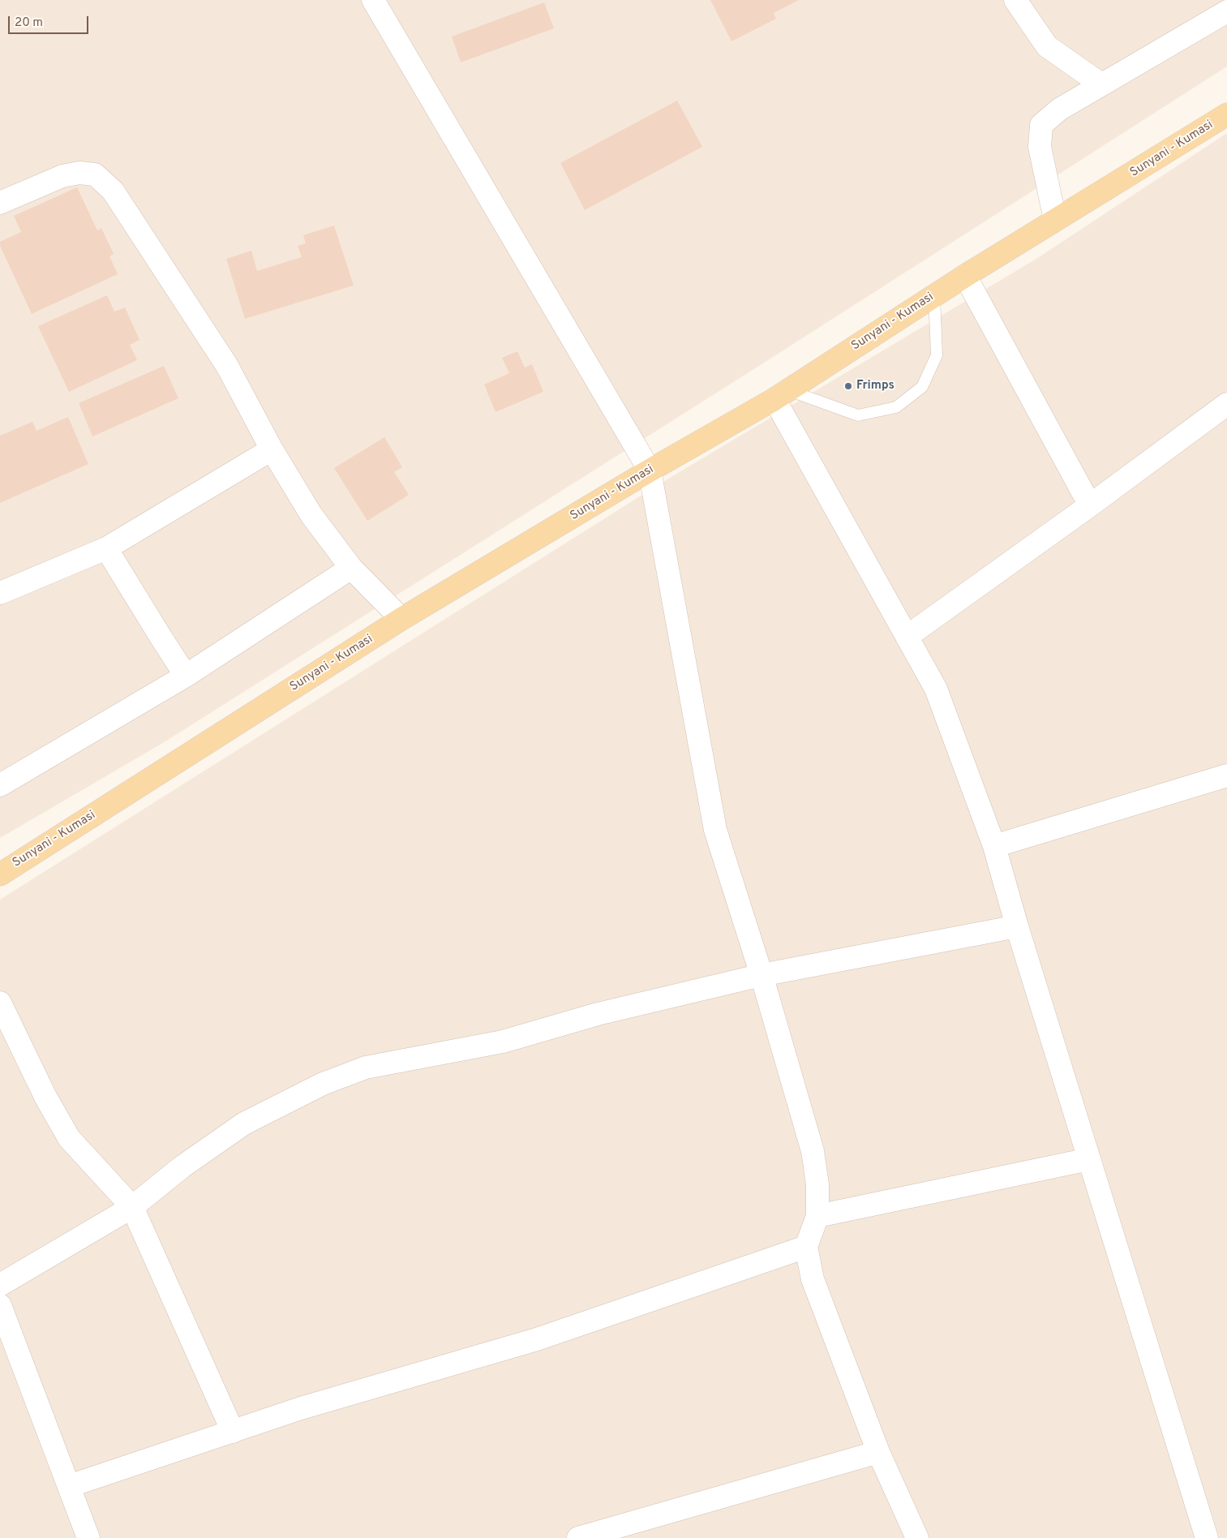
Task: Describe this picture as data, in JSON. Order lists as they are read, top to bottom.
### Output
{
  "streets": {
    "main road": ["Sunyani - Kumasi"]
  },
  "places": ["Frimps"],
  "scale_bar": "20 m"
}
